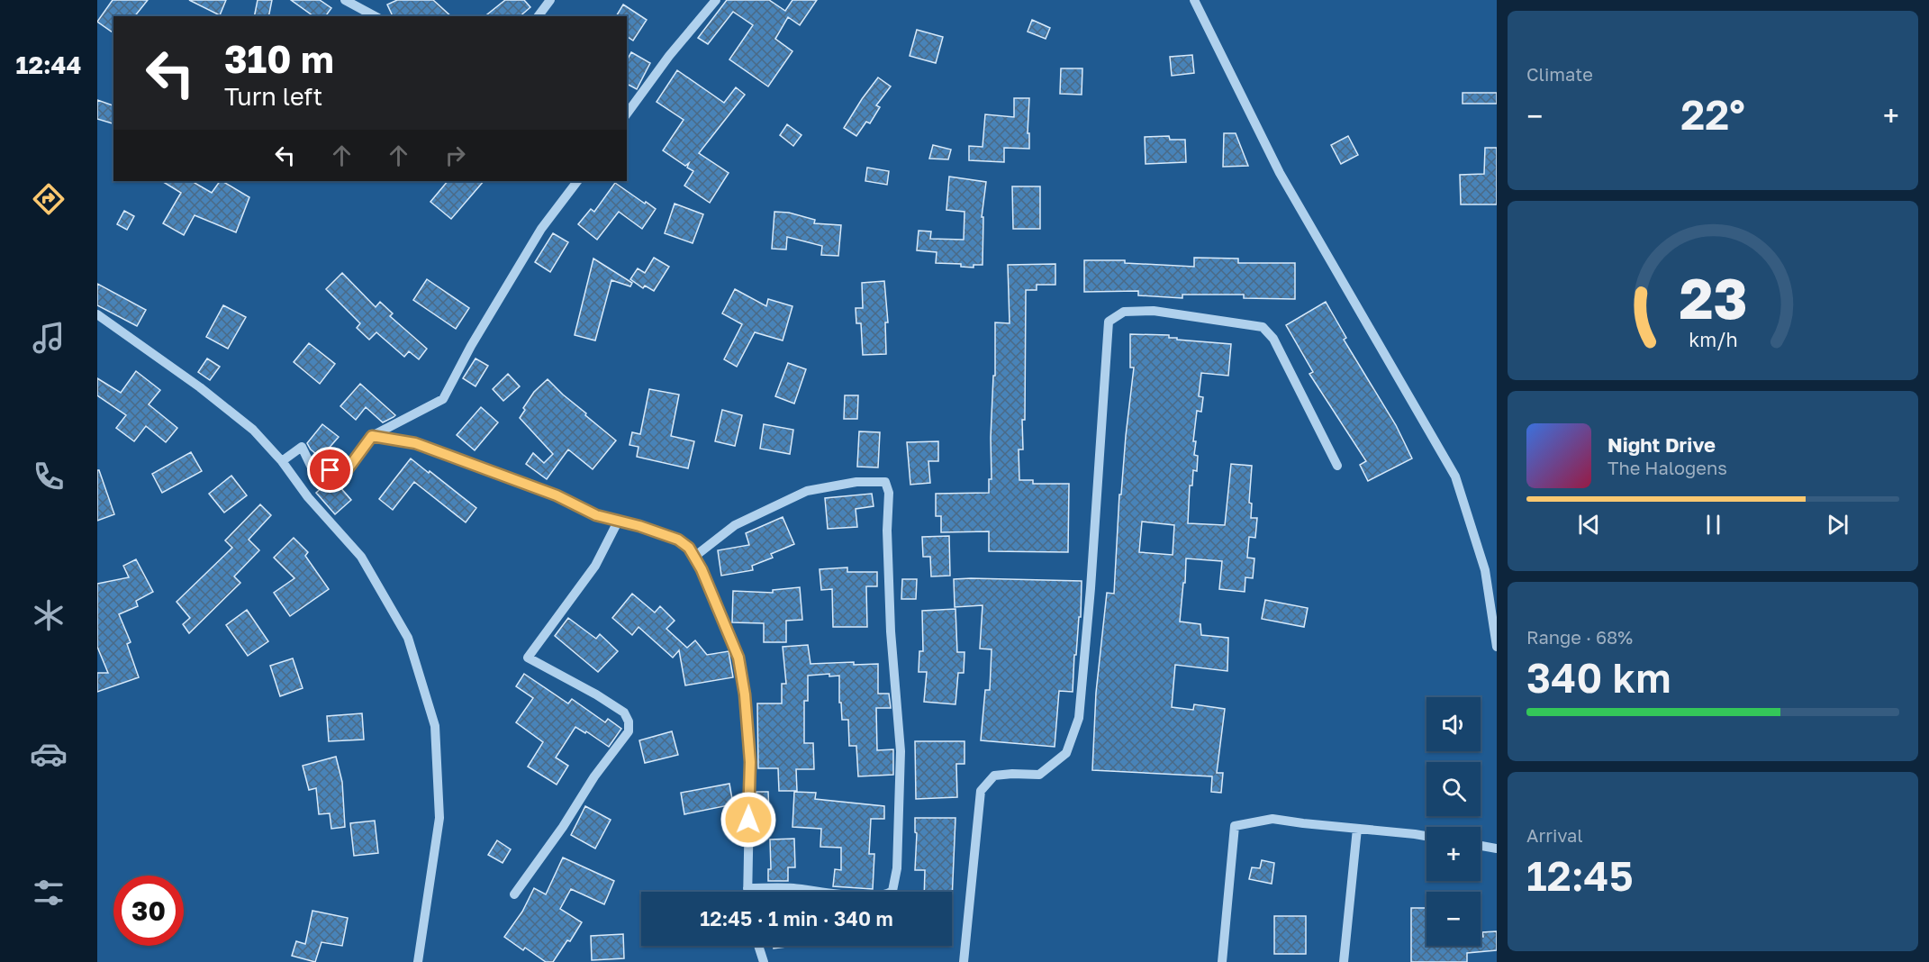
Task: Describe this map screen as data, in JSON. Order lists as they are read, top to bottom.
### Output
{
  "page": {
    "tabs": "12:44",
    "tile": [
      "Climate",
      ["Range · 68%", "340 km"],
      ["Arrival", "12:45"]
    ],
    "turn": ["310 m", "Turn left"],
    "heat": ["−", "22°", "+"],
    "song": ["Night Drive", "The Halogens"],
    "map_buttons": ["+", "−"],
    "limit": "30",
    "trip": "12:45 · 1 min · 340 m",
    "gauge": ["23", "km/h"]
  }
}
